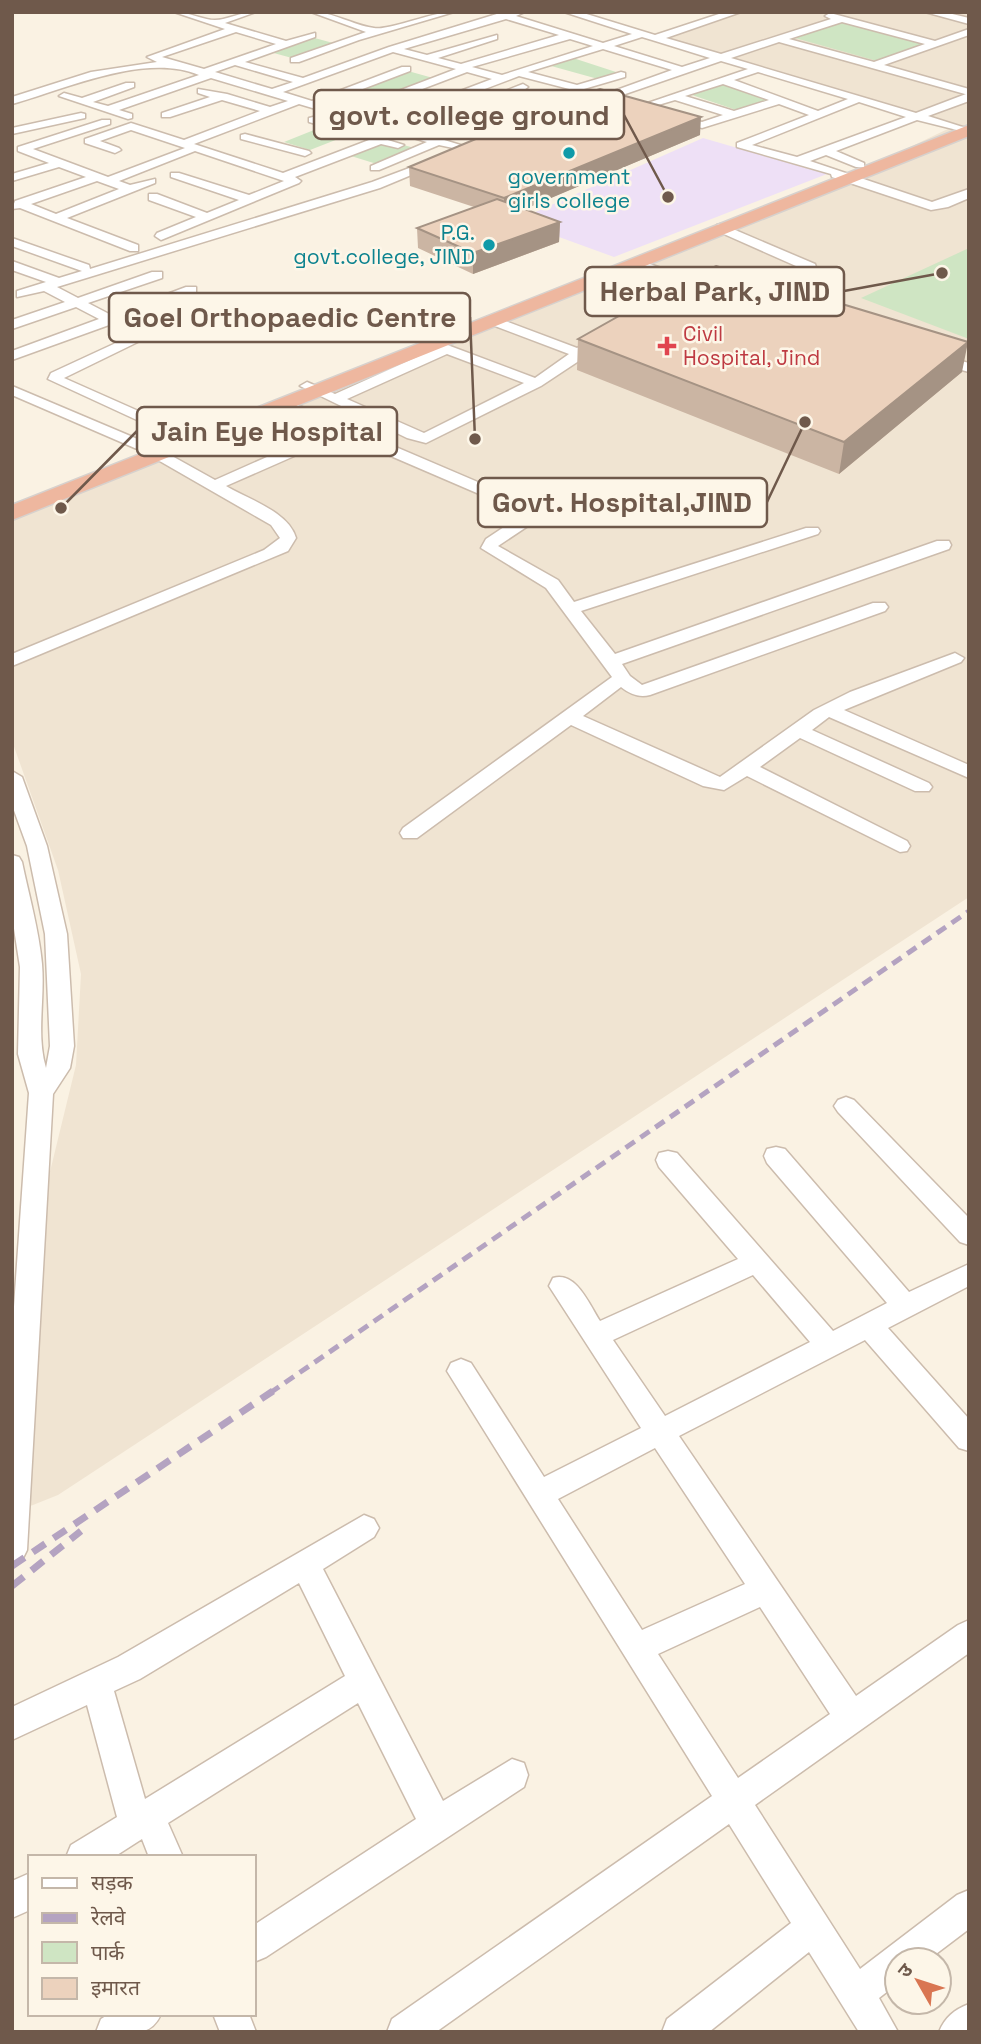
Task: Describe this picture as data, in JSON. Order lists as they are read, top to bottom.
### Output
{
  "places": {
    "other": [
      "government girls college",
      "govt. college ground",
      "P.G. govt.college, JIND",
      "Herbal Park, JIND",
      "Govt. Hospital,JIND",
      "Goel Orthopaedic Centre",
      "Jain Eye Hospital"
    ],
    "health": ["Civil Hospital, Jind"]
  },
  "legend": [
    "सड़क",
    "रेलवे",
    "पार्क",
    "इमारत"
  ],
  "north": "top left"
}
